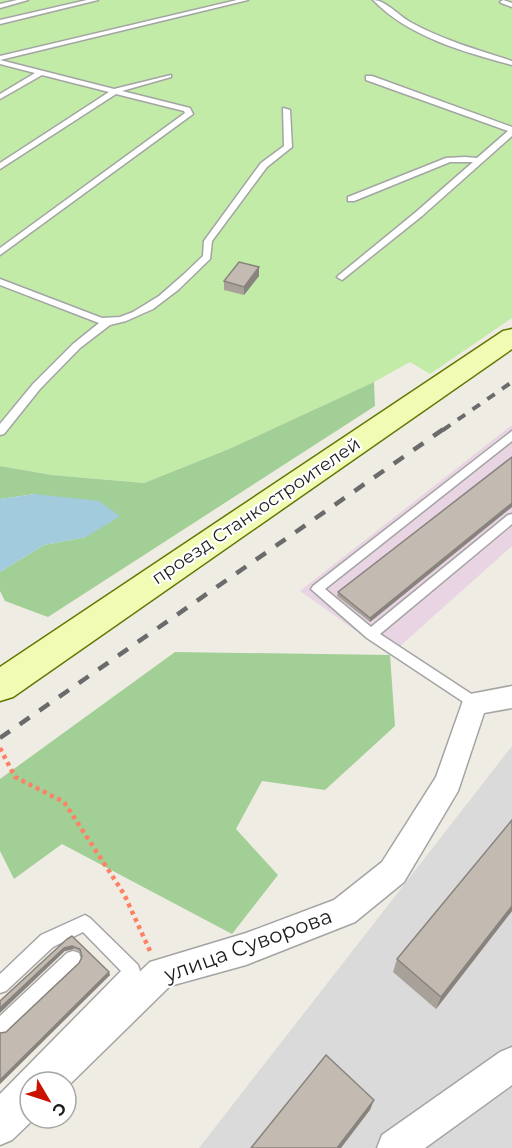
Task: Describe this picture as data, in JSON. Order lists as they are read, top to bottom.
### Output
{
  "streets": {
    "main road": ["проезд Станкостроителей"],
    "street": ["улица Суворова"]
  },
  "north": "bottom right"
}
